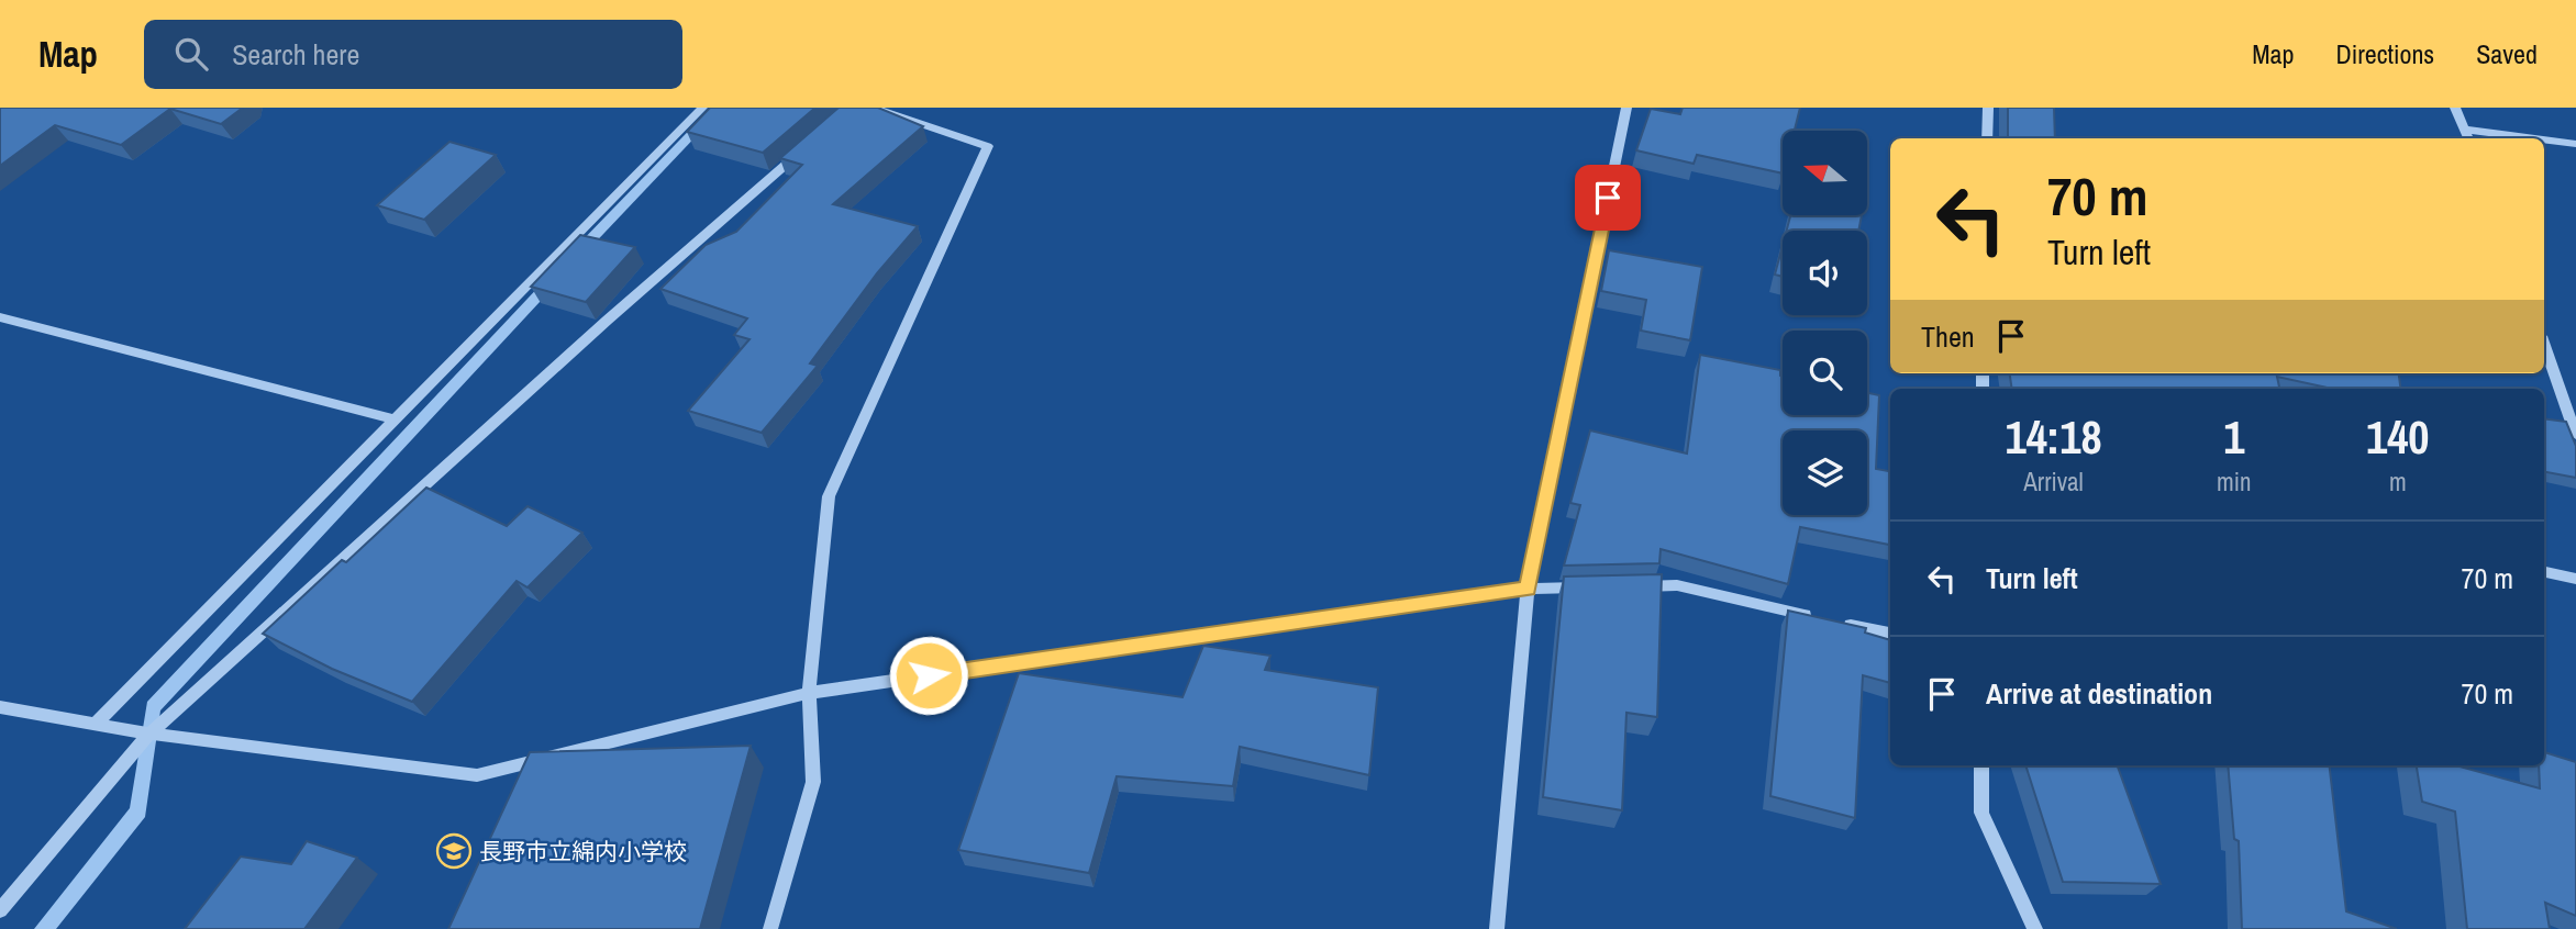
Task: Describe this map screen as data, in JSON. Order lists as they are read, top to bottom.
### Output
{
  "places": {
    "school or university": ["長野市立綿内小学校"]
  },
  "north": "left",
  "page": {
    "header": "Map",
    "search": "Search here",
    "nav": ["Map", "Directions", "Saved"],
    "turn": ["70 m", "Turn left"],
    "then": "Then",
    "eta": [
      "14:18",
      "Arrival",
      "1",
      "min",
      "140",
      "m"
    ],
    "list": [
      {
        "name": "Turn left",
        "value": "70 m"
      },
      {
        "name": "Arrive at destination",
        "value": "70 m"
      }
    ]
  }
}
